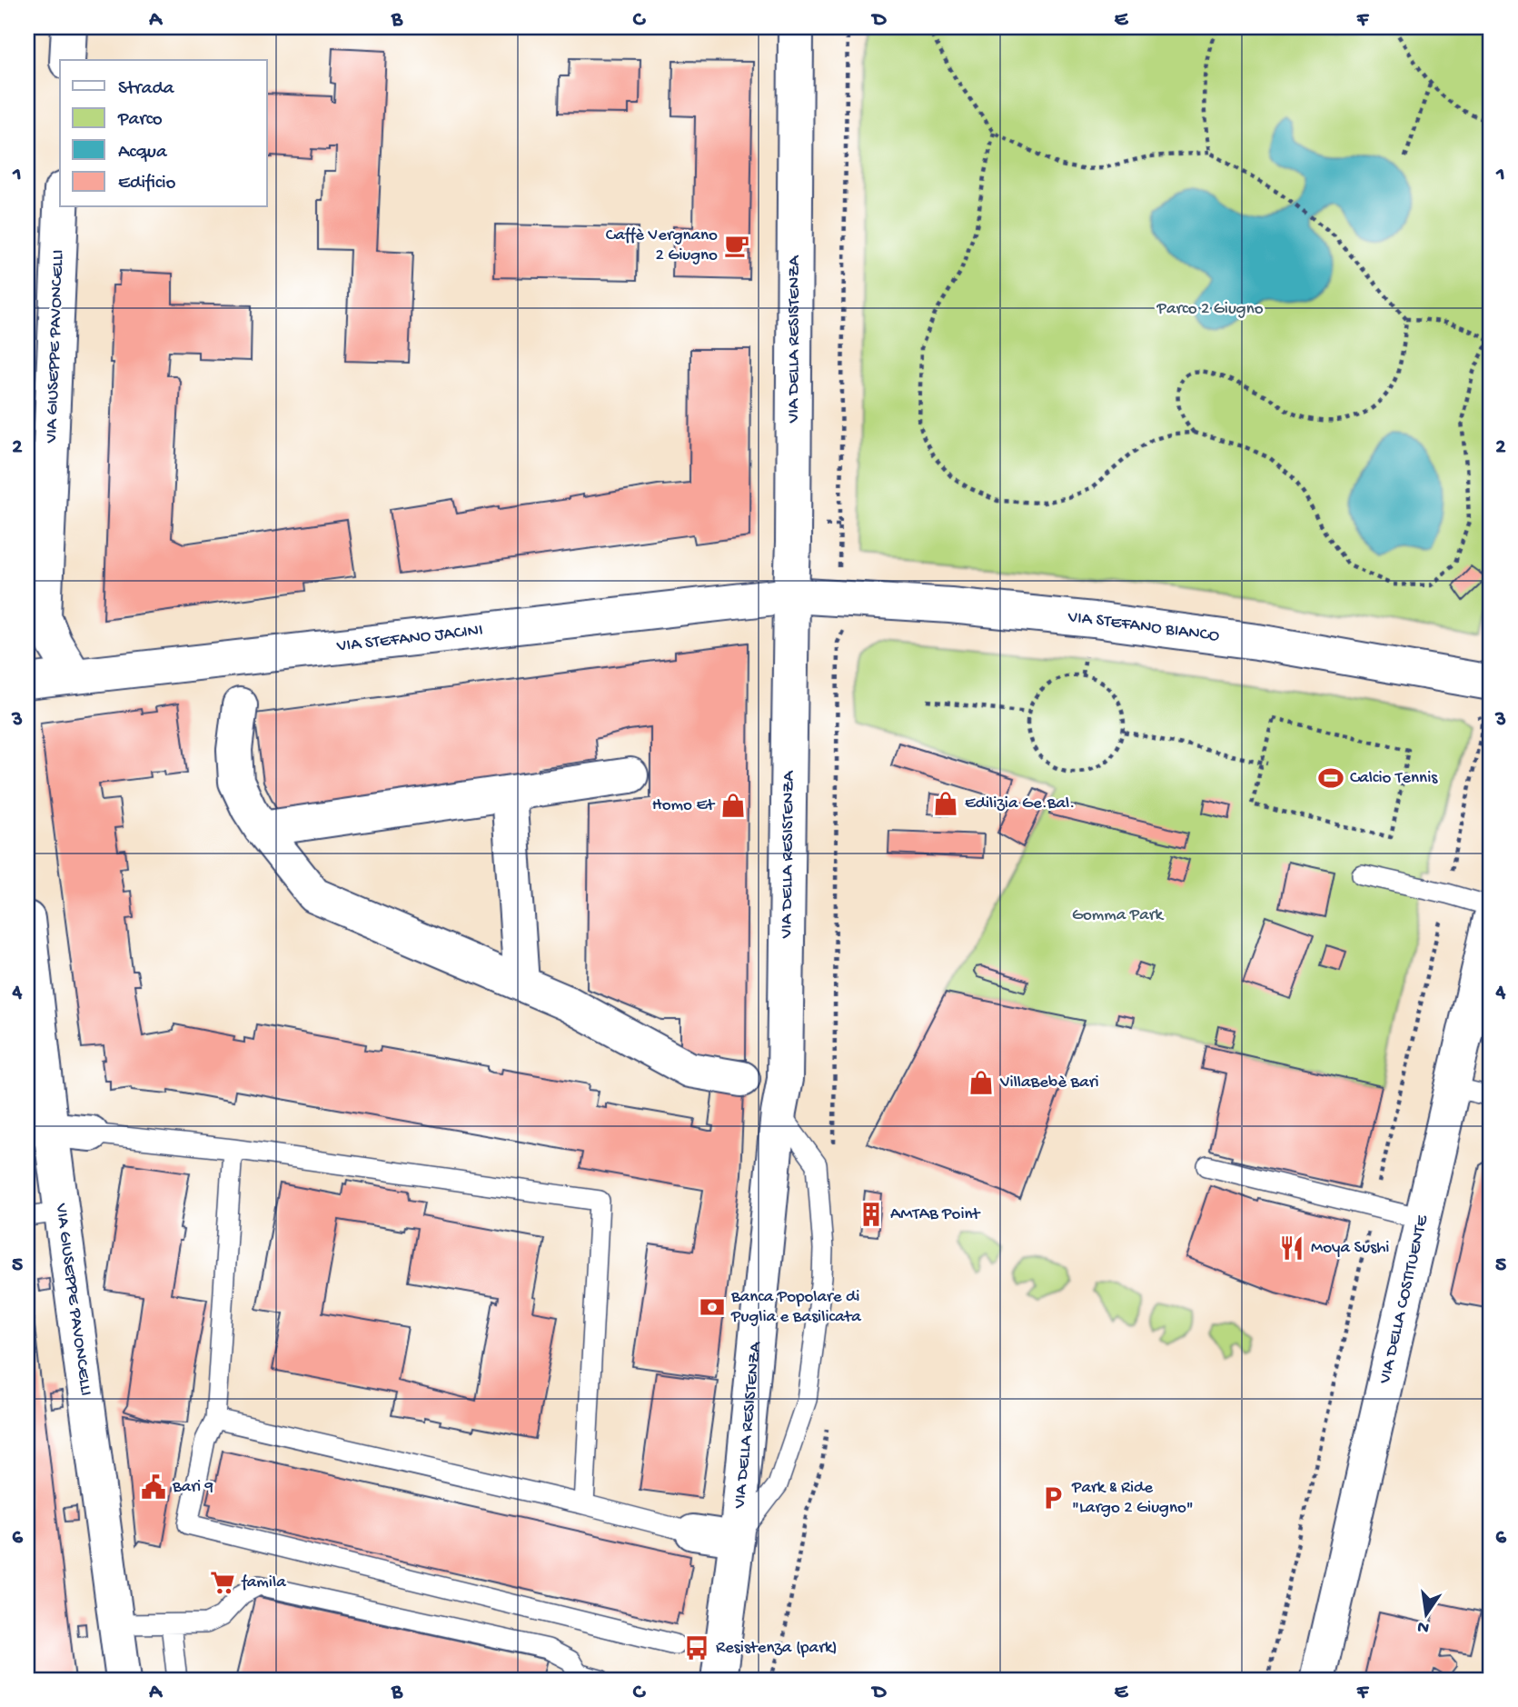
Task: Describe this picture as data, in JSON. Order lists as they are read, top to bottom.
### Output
{
  "streets": {
    "street": [
      "VIA DELLA RESISTENZA",
      "VIA GIUSEPPE PAVONCELLI",
      "VIA STEFANO BIANCO",
      "VIA STEFANO JACINI",
      "VIA DELLA COSTITUENTE"
    ]
  },
  "crossings": [
    ["VIA DELLA RESISTENZA", "VIA STEFANO BIANCO"],
    ["VIA DELLA RESISTENZA", "VIA STEFANO JACINI"],
    ["VIA GIUSEPPE PAVONCELLI", "VIA STEFANO JACINI"],
    ["VIA STEFANO BIANCO", "VIA STEFANO JACINI"]
  ],
  "parks": ["Parco 2 Giugno", "Gomma Park"],
  "places": {
    "cafe": ["Caffè Vergnano 2 Giugno"],
    "sports": ["Calcio Tennis"],
    "shop": ["Edilizia Ge.Bal.", "Homo Et", "VillaBebè Bari"],
    "building": ["AMTAB Point"],
    "restaurant": ["Moya Sushi"],
    "bank": ["Banca Popolare di Puglia e Basilicata"],
    "public building": ["Bari 9"],
    "parking": ["Park & Ride \"Largo 2 Giugno\""],
    "supermarket": ["famila"],
    "bus stop": ["Resistenza (park)"]
  },
  "legend": [
    "Strada",
    "Parco",
    "Acqua",
    "Edificio"
  ],
  "north": "bottom",
  "grid": {
    "columns": [
      "A",
      "B",
      "C",
      "D",
      "E",
      "F"
    ],
    "rows": [
      "1",
      "2",
      "3",
      "4",
      "5",
      "6"
    ]
  }
}
